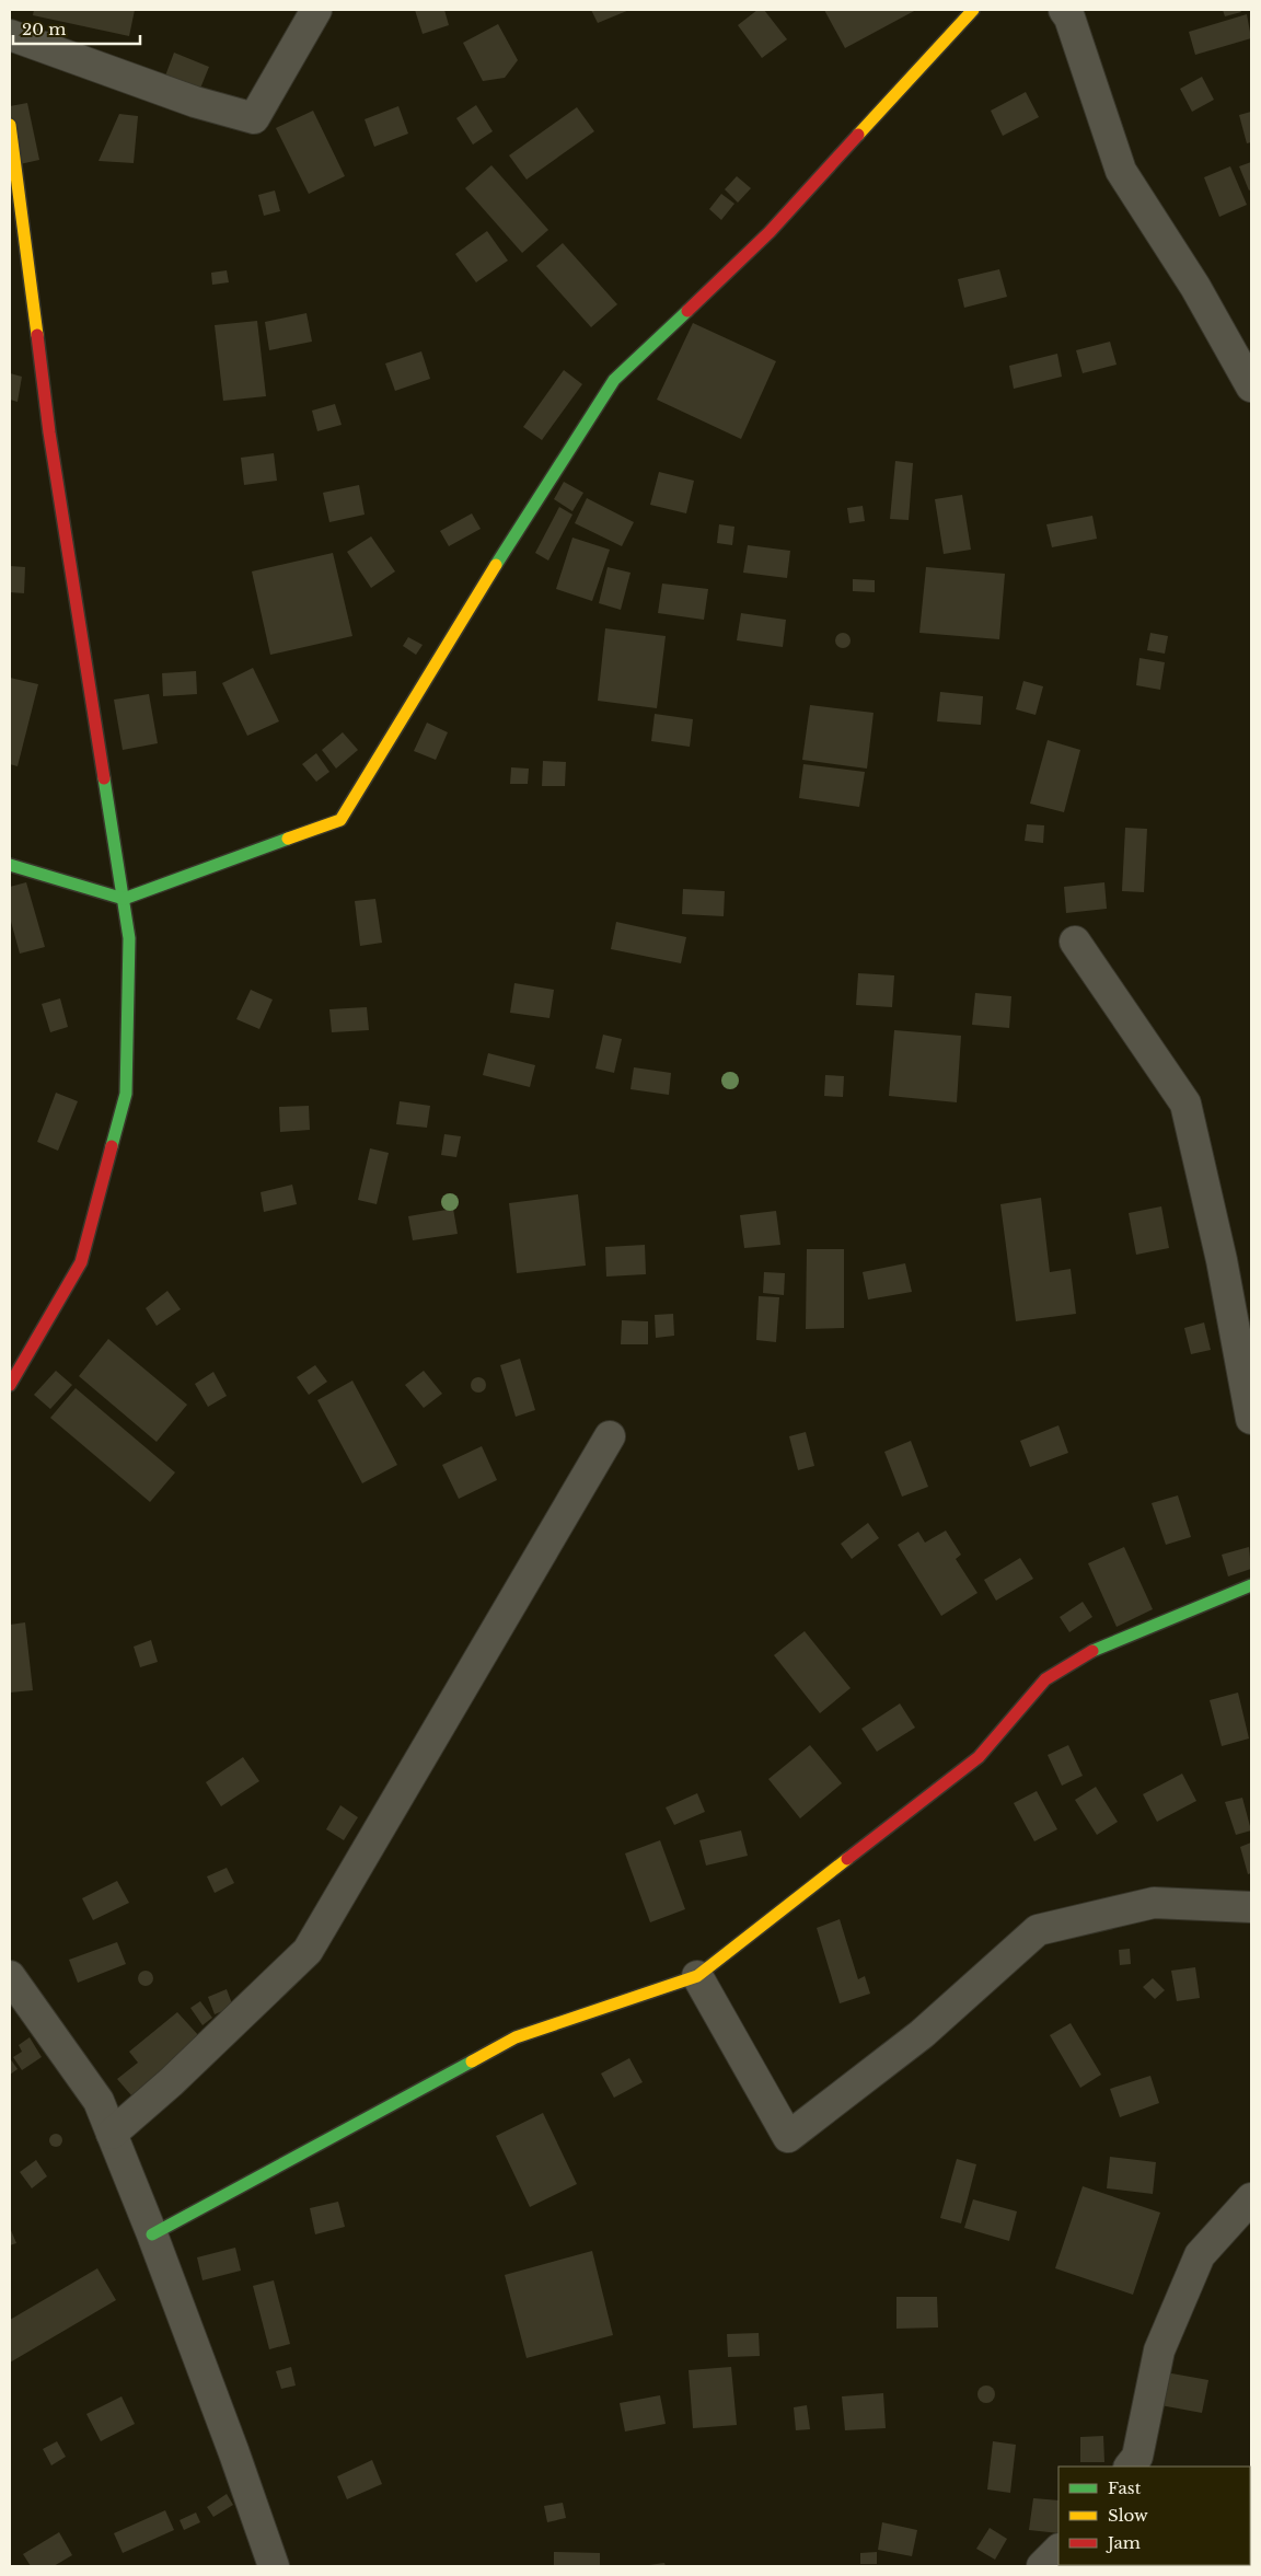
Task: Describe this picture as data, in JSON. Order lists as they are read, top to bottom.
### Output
{
  "legend": ["Fast", "Slow", "Jam"],
  "scale_bar": "20 m"
}
